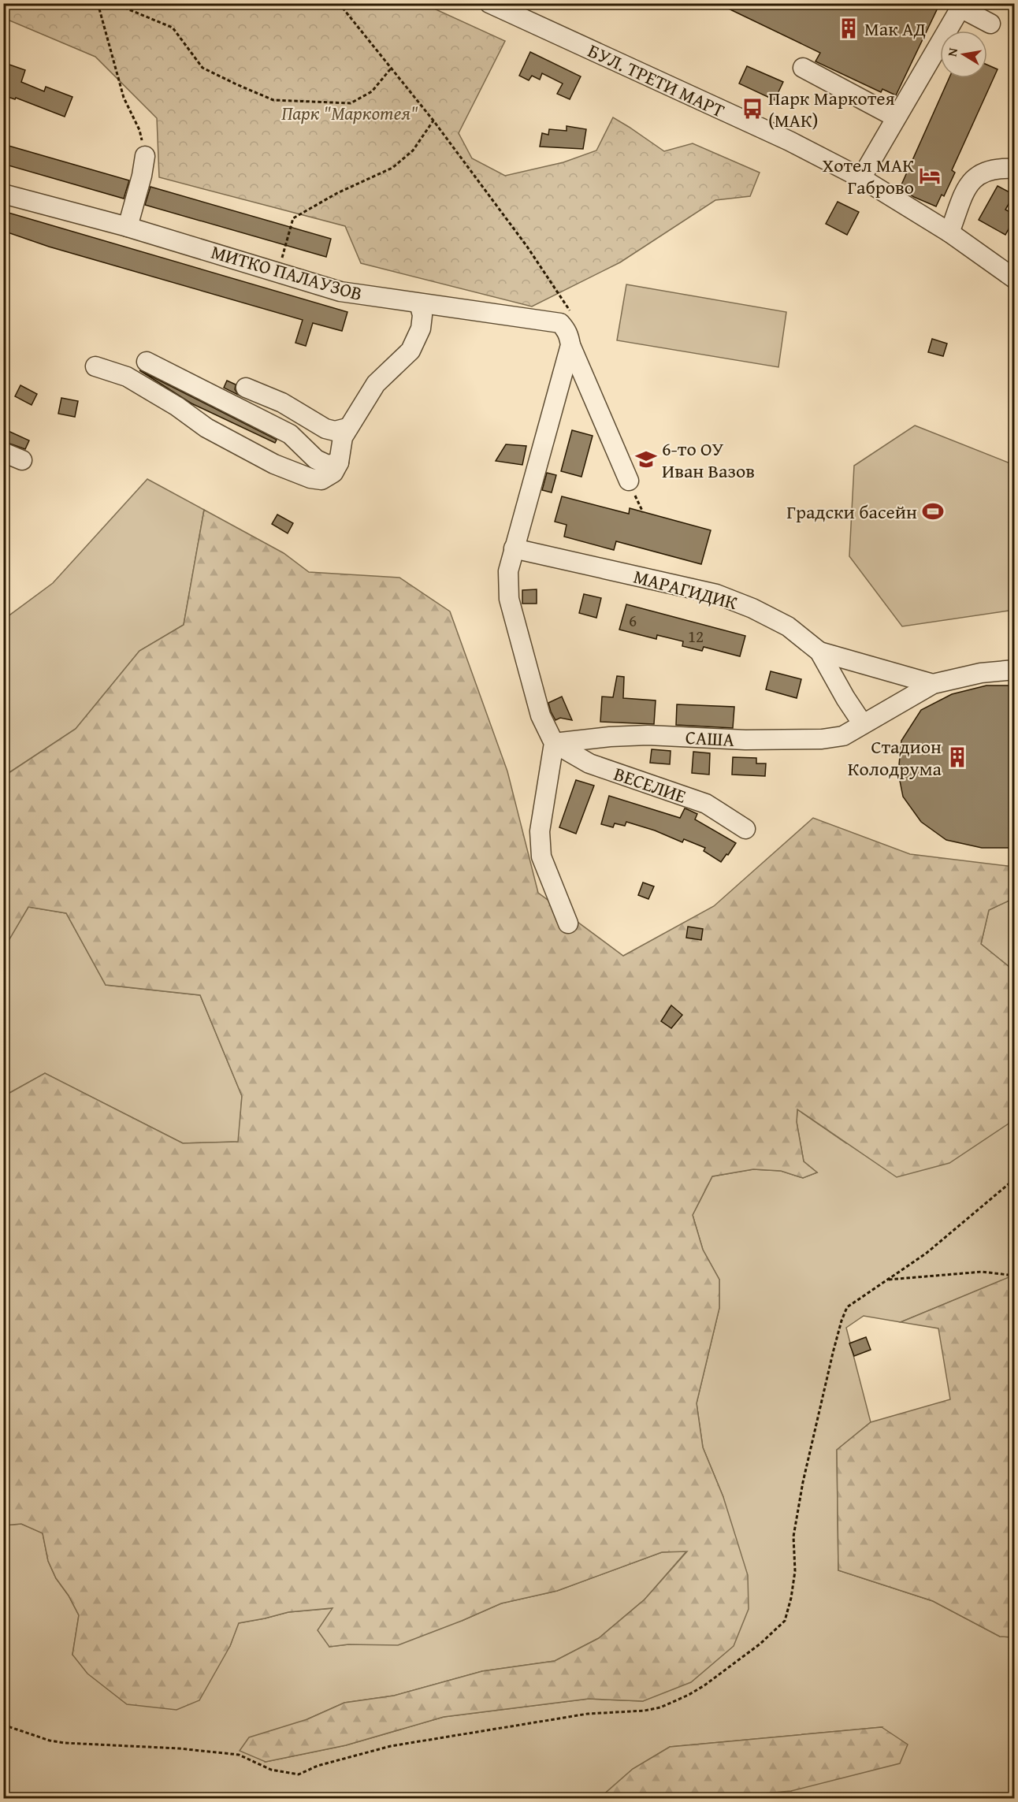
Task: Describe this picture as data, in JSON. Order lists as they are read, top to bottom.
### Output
{
  "streets": {
    "street": [
      "БУЛ. ТРЕТИ МАРТ",
      "МИТКО ПАЛАУЗОВ",
      "МАРАГИДИК",
      "САША",
      "ВЕСЕЛИЕ"
    ]
  },
  "crossings": [
    ["МАРАГИДИК", "САША"],
    ["САША", "ВЕСЕЛИЕ"]
  ],
  "parks": ["Парк \"Маркотея\""],
  "places": {
    "building": ["Мак АД", "Стадион Колодрума"],
    "bus stop": ["Парк Маркотея (МАК)"],
    "hotel": ["Хотел МАК Габрово"],
    "school or university": ["6-то ОУ Иван Вазов"],
    "sports": ["Градски басейн"]
  },
  "house_numbers": ["6", "12"],
  "north": "left"
}
